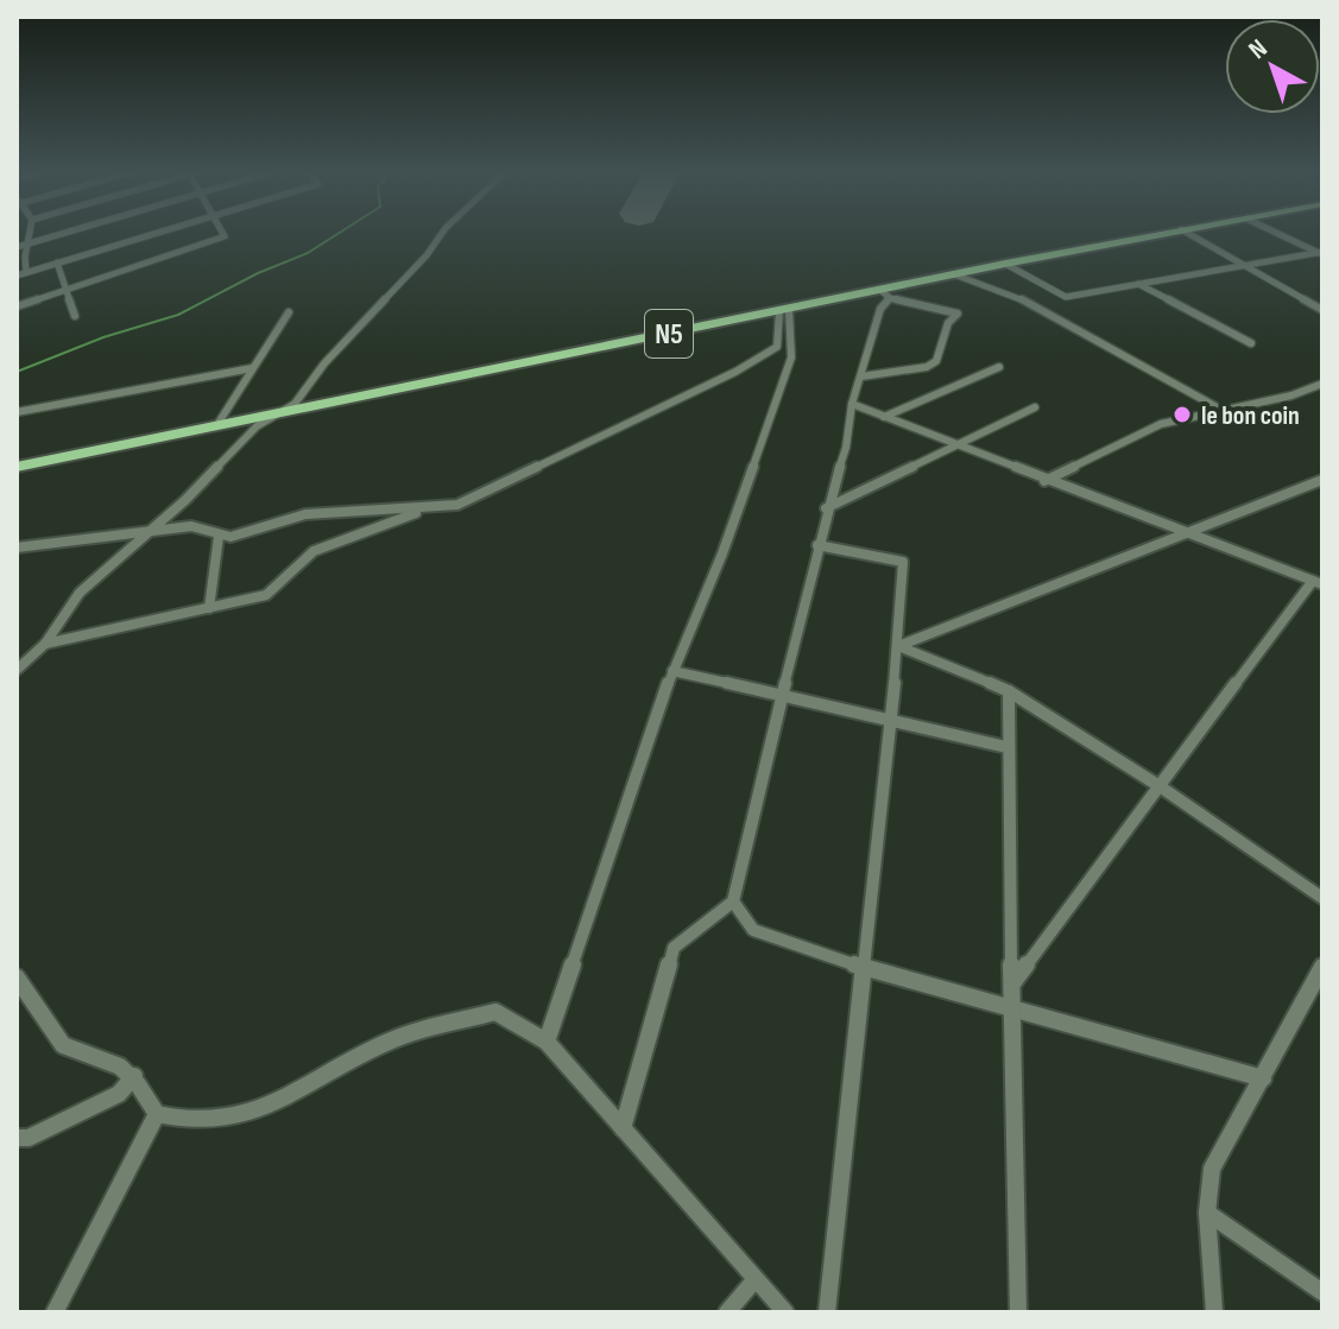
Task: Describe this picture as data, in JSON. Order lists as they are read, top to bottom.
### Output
{
  "streets": {
    "highway": ["N5"]
  },
  "places": ["le bon coin"],
  "north": "top left"
}
